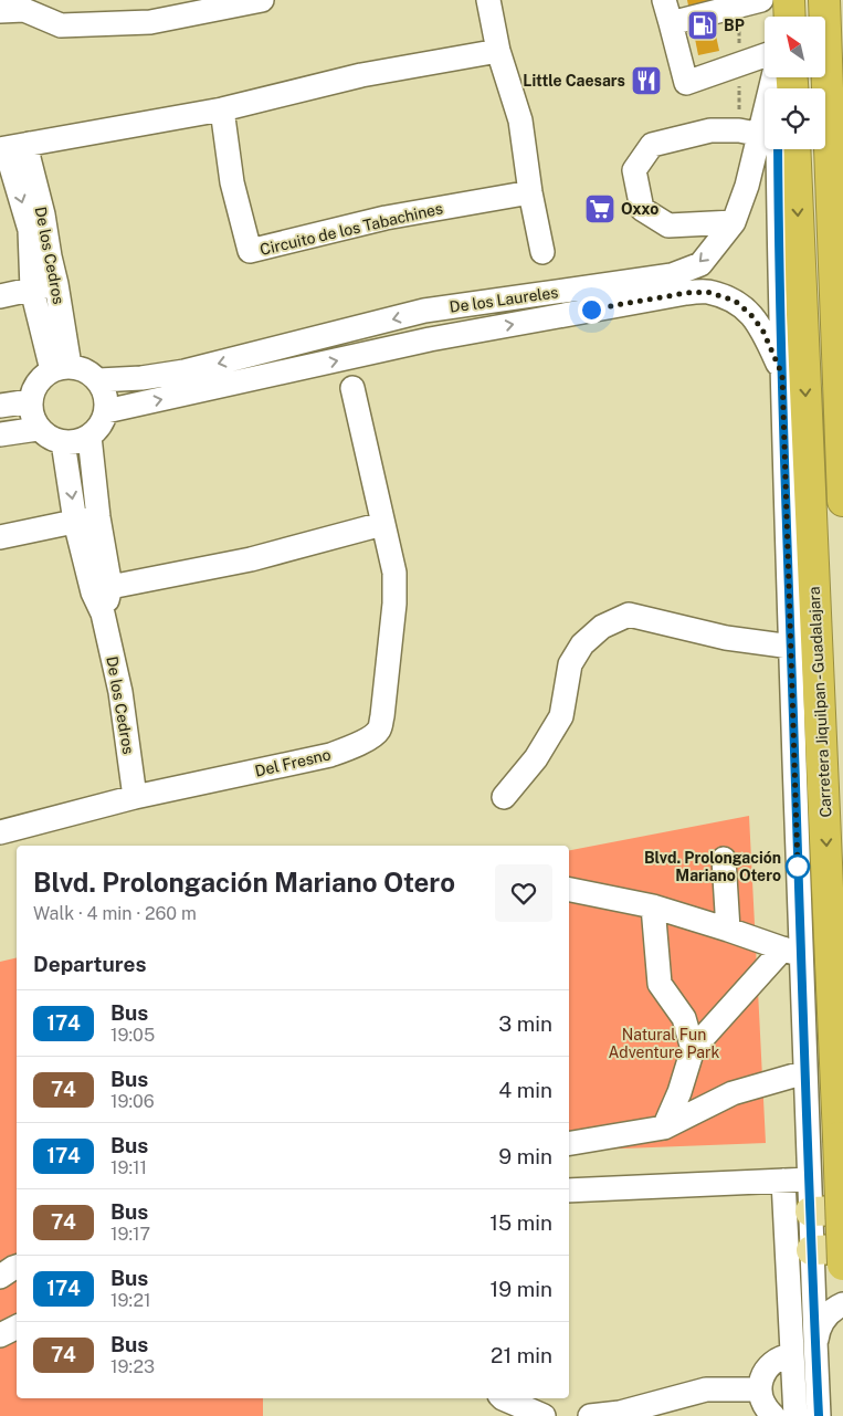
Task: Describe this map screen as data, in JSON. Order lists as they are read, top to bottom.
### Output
{
  "streets": {
    "highway": ["Carretera Jiquilpan - Guadalajara"],
    "street": [
      "Circuito de los Tabachines",
      "De los Cedros",
      "De los Laureles",
      "Del Fresno"
    ]
  },
  "crossings": [
    ["De los Cedros", "De los Laureles"],
    ["De los Cedros", "Del Fresno"]
  ],
  "parks": ["Natural Fun Adventure Park"],
  "places": {
    "fuel station": ["BP"],
    "restaurant": ["Little Caesars"],
    "supermarket": ["Oxxo"],
    "other": ["Blvd. Prolongación Mariano Otero"]
  },
  "lines": ["bus line 174"],
  "north": "top left",
  "page": {
    "heading": [
      ["Blvd. Prolongación Mariano Otero", "Walk · 4 min · 260 m"],
      "Departures"
    ],
    "list": [
      {
        "mark": "174",
        "name": "Bus",
        "note": "19:05",
        "value": "3 min"
      },
      {
        "mark": "74",
        "name": "Bus",
        "note": "19:06",
        "value": "4 min"
      },
      {
        "mark": "174",
        "name": "Bus",
        "note": "19:11",
        "value": "9 min"
      },
      {
        "mark": "74",
        "name": "Bus",
        "note": "19:17",
        "value": "15 min"
      },
      {
        "mark": "174",
        "name": "Bus",
        "note": "19:21",
        "value": "19 min"
      },
      {
        "mark": "74",
        "name": "Bus",
        "note": "19:23",
        "value": "21 min"
      }
    ]
  }
}
